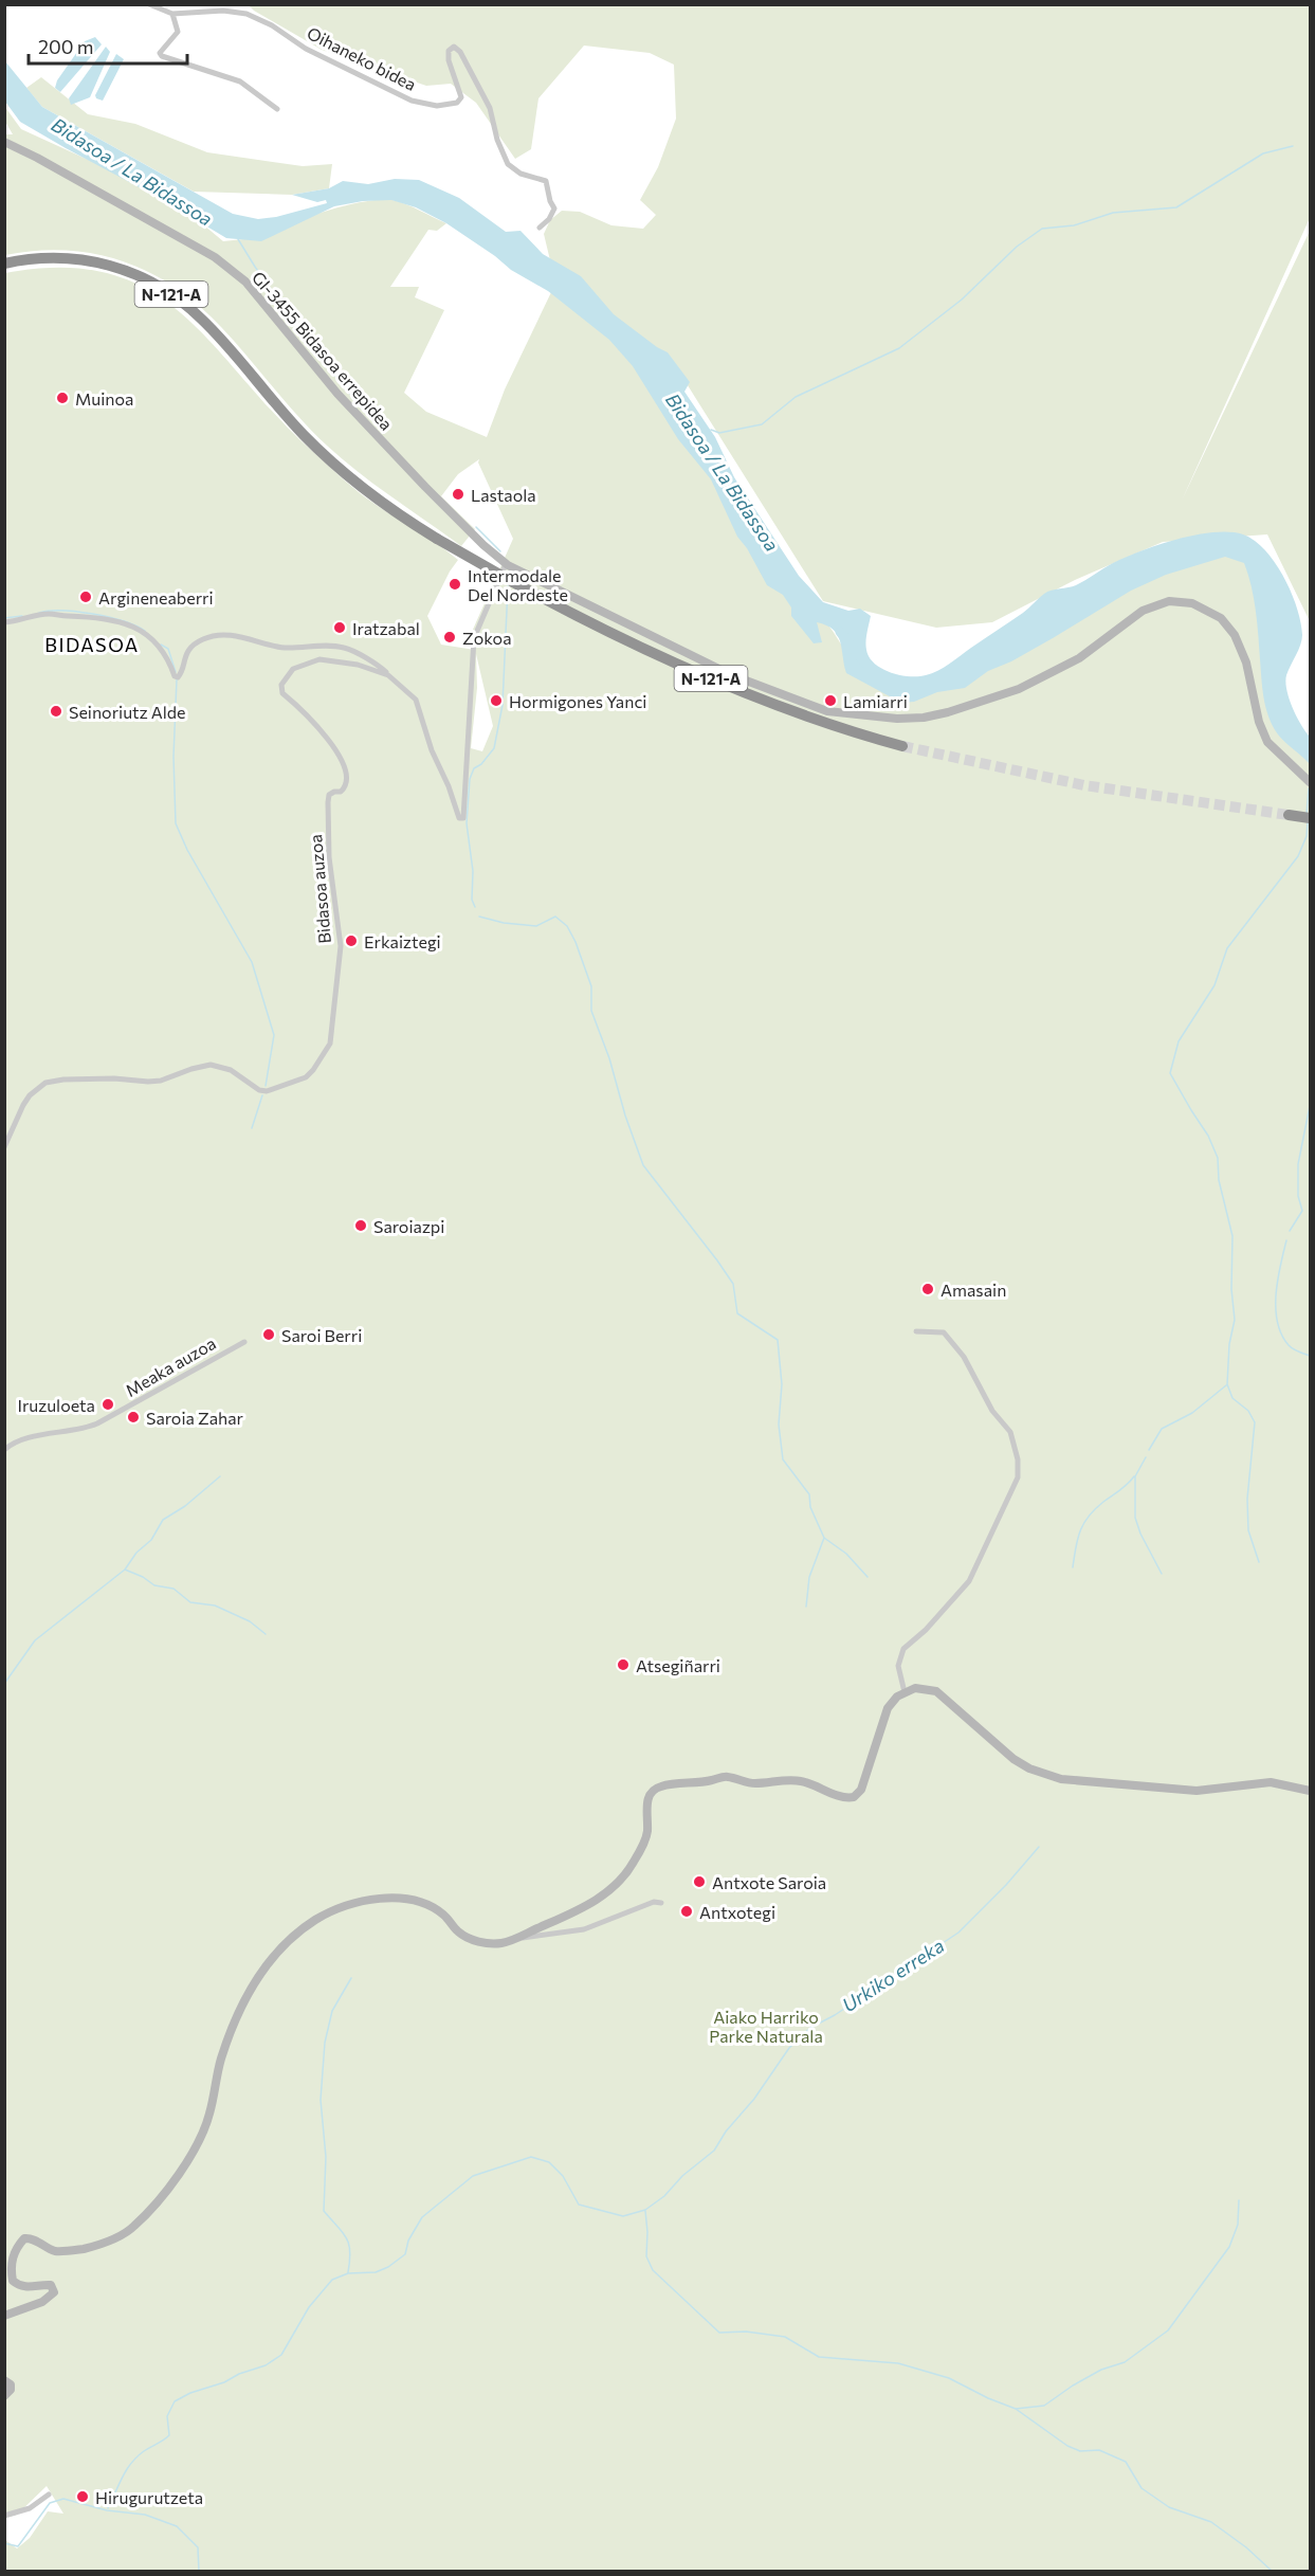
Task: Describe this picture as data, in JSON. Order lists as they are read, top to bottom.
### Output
{
  "streets": {
    "highway": ["N-121-A"],
    "street": [
      "Oihaneko bidea",
      "GI-3455 Bidasoa errepidea",
      "Bidasoa auzoa",
      "Meaka auzoa"
    ]
  },
  "crossings": [
    ["GI-3455 Bidasoa errepidea", "Bidasoa auzoa"]
  ],
  "districts": ["BIDASOA"],
  "water": ["Bidasoa / La Bidassoa", "Urkiko erreka"],
  "parks": ["Aiako Harriko Parke Naturala"],
  "places": [
    "Muinoa",
    "Lastaola",
    "Intermodale Del Nordeste",
    "Argineneaberri",
    "Iratzabal",
    "Zokoa",
    "Hormigones Yanci",
    "Lamiarri",
    "Seinoriutz Alde",
    "Erkaiztegi",
    "Saroiazpi",
    "Amasain",
    "Saroi Berri",
    "Iruzuloeta",
    "Saroia Zahar",
    "Atsegiñarri",
    "Antxote Saroia",
    "Antxotegi",
    "Hirugurutzeta"
  ],
  "scale_bar": "200 m"
}
